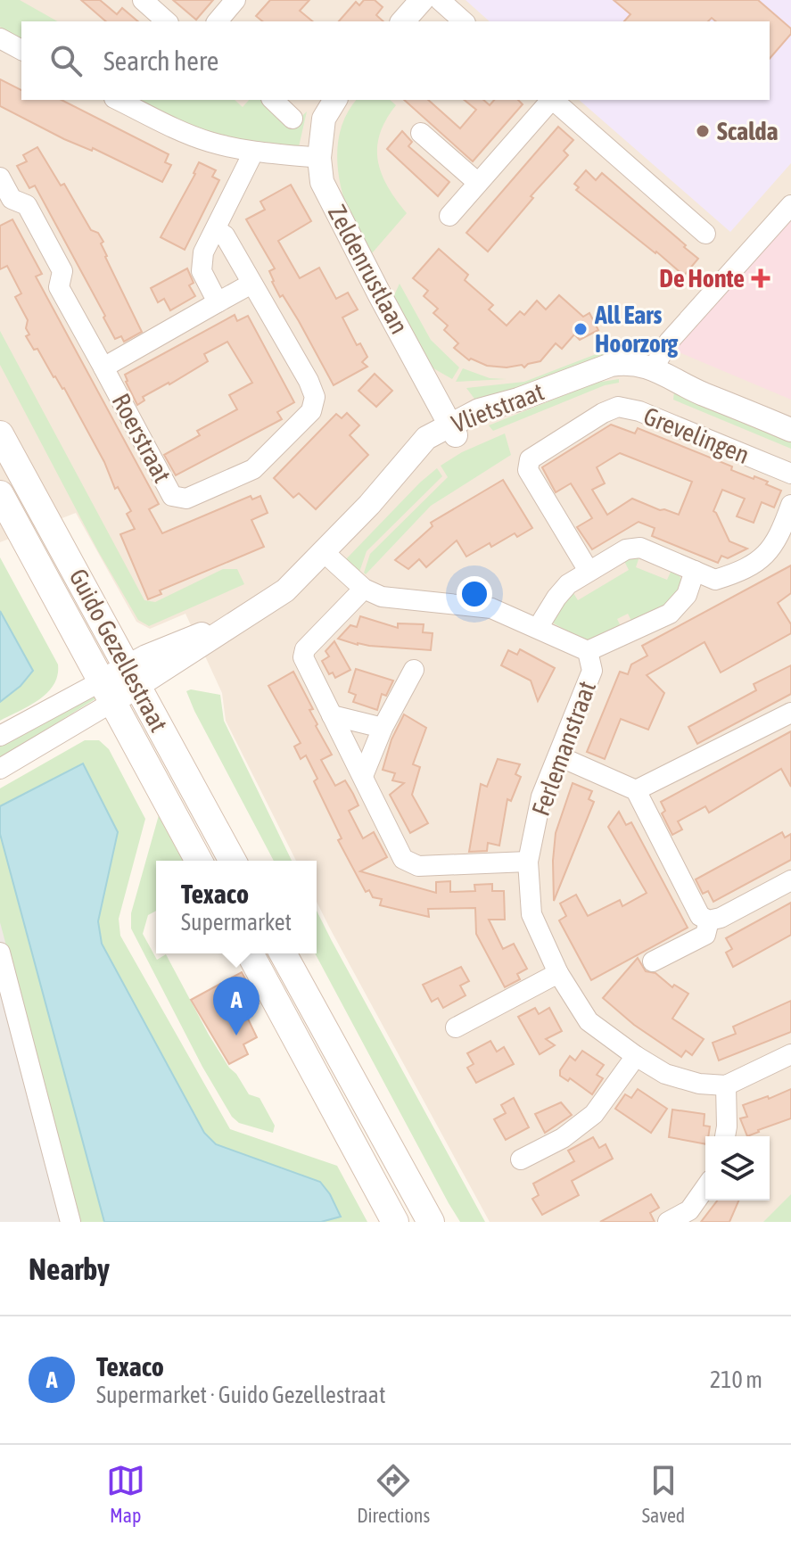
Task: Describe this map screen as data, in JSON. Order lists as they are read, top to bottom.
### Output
{
  "streets": {
    "main road": ["Guido Gezellestraat"],
    "street": [
      "Zeldenrustlaan",
      "Vlietstraat",
      "Grevelingen",
      "Roerstraat",
      "Ferlemanstraat"
    ]
  },
  "crossings": [
    ["Zeldenrustlaan", "Vlietstraat"],
    ["Vlietstraat", "Guido Gezellestraat"],
    ["Vlietstraat", "Ferlemanstraat"]
  ],
  "places": {
    "other": ["Scalda", "All Ears Hoorzorg"],
    "health": ["De Honte"]
  },
  "page": {
    "search": "Search here",
    "popup": ["Texaco", "Supermarket"],
    "pins": "A",
    "heading": "Nearby",
    "list": [
      {
        "mark": "A",
        "name": "Texaco",
        "note": "Supermarket · Guido Gezellestraat",
        "value": "210 m"
      }
    ],
    "nav": ["Map", "Directions", "Saved"]
  }
}
